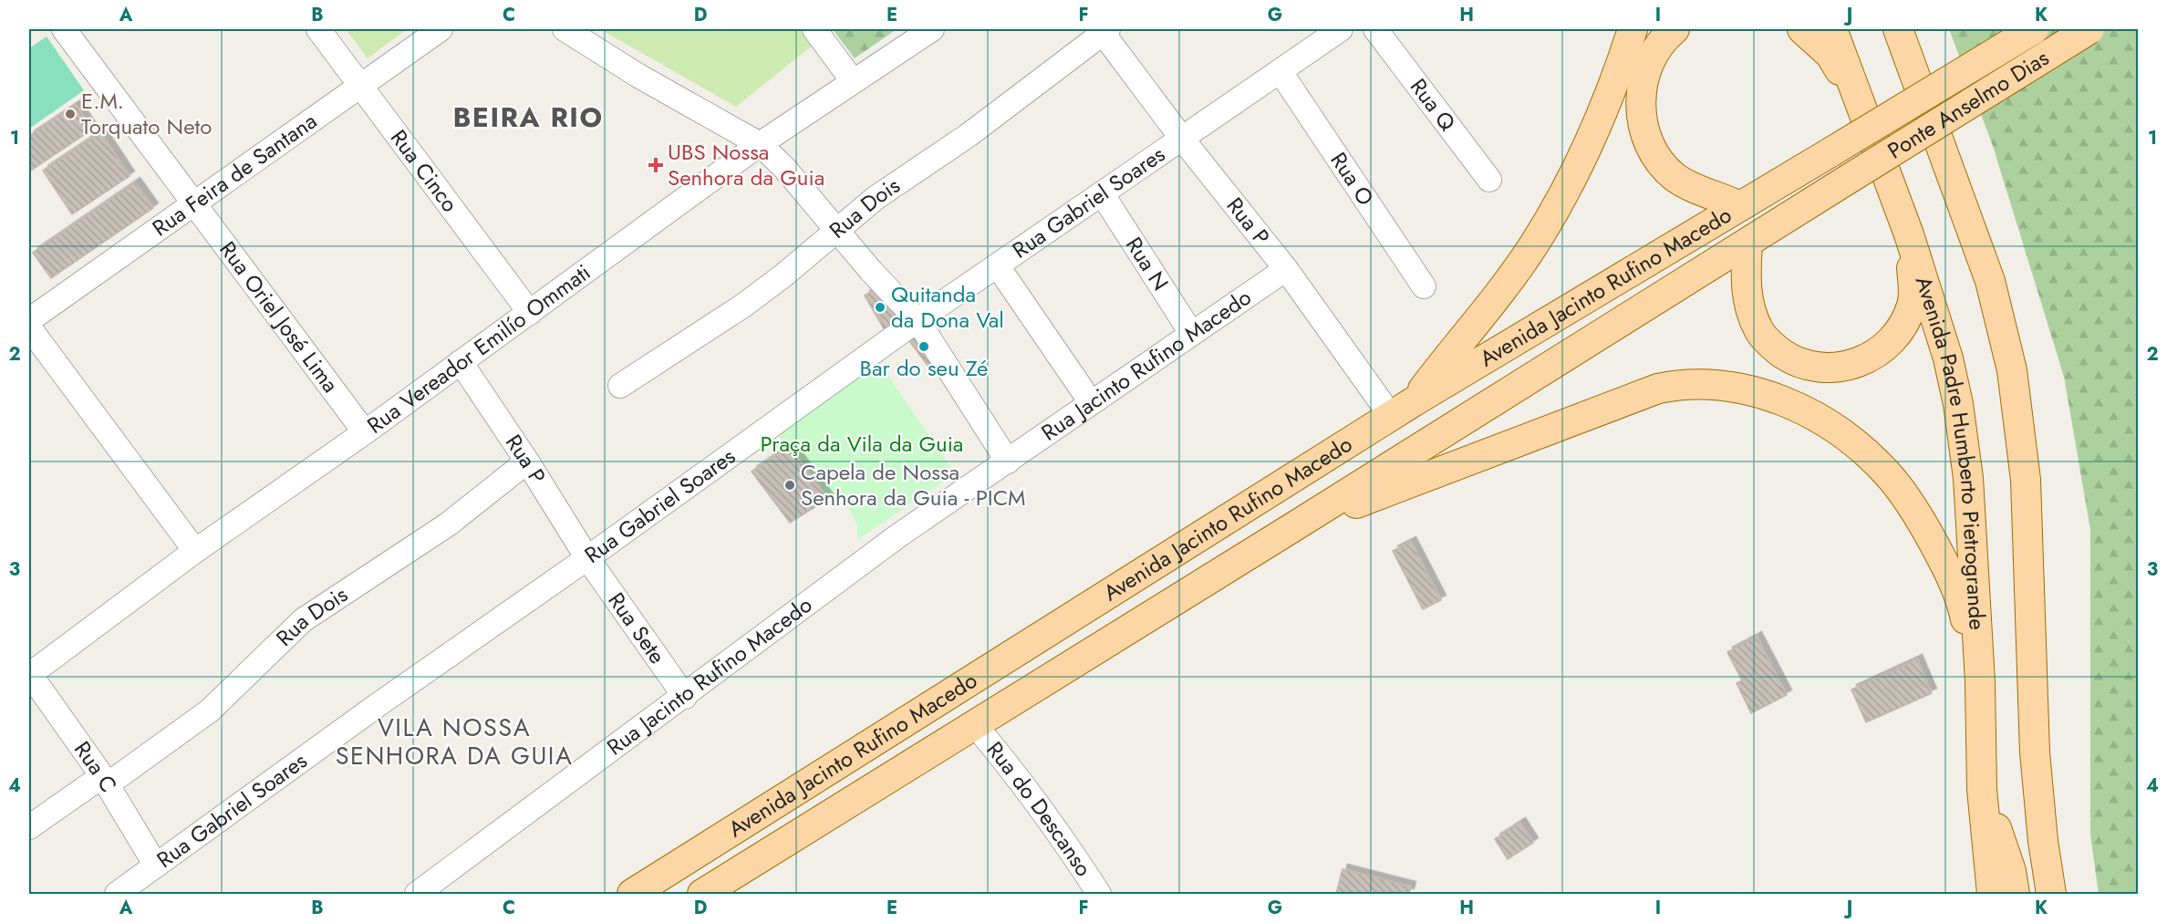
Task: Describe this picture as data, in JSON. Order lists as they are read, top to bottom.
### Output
{
  "streets": {
    "main road": ["Ponte Anselmo Dias", "Avenida Jacinto Rufino Macedo", "Avenida Padre Humberto Pietrogrande"],
    "street": [
      "Rua Q",
      "Rua Cinco",
      "Rua Feira de Santana",
      "Rua O",
      "Rua Gabriel Soares",
      "Rua Dois",
      "Rua P",
      "Rua N",
      "Rua Oriel José Lima",
      "Rua Vereador Emilío Ommati",
      "Rua Jacinto Rufino Macedo",
      "Rua Sete",
      "Rua C",
      "Rua do Descanso"
    ]
  },
  "crossings": [
    ["Ponte Anselmo Dias", "Avenida Jacinto Rufino Macedo"],
    ["Rua Cinco", "Rua Feira de Santana"],
    ["Rua Cinco", "Rua Vereador Emilío Ommati"],
    ["Rua Feira de Santana", "Rua Oriel José Lima"],
    ["Rua O", "Rua Gabriel Soares"],
    ["Rua Gabriel Soares", "Rua P"],
    ["Rua Gabriel Soares", "Rua N"],
    ["Rua Gabriel Soares", "Rua Sete"],
    ["Rua Gabriel Soares", "Rua C"],
    ["Rua Dois", "Rua P"],
    ["Rua Dois", "Rua C"],
    ["Rua P", "Avenida Jacinto Rufino Macedo"],
    ["Rua P", "Rua Vereador Emilío Ommati"],
    ["Rua P", "Rua Jacinto Rufino Macedo"],
    ["Rua P", "Rua Sete"],
    ["Rua N", "Rua Jacinto Rufino Macedo"],
    ["Avenida Jacinto Rufino Macedo", "Rua do Descanso"],
    ["Rua Oriel José Lima", "Rua Vereador Emilío Ommati"],
    ["Rua Vereador Emilío Ommati", "Rua C"],
    ["Rua Jacinto Rufino Macedo", "Rua Sete"]
  ],
  "districts": ["BEIRA RIO", "VILA NOSSA SENHORA DA GUIA"],
  "parks": ["Praça da Vila da Guia"],
  "places": {
    "other": [
      "E.M. Torquato Neto",
      "Quitanda da Dona Val",
      "Bar do seu Zé",
      "Capela de Nossa Senhora da Guia - PICM"
    ],
    "health": ["UBS Nossa Senhora da Guia"]
  },
  "grid": {
    "columns": [
      "A",
      "B",
      "C",
      "D",
      "E",
      "F",
      "G",
      "H",
      "I",
      "J",
      "K"
    ],
    "rows": [
      "1",
      "2",
      "3",
      "4"
    ]
  }
}
